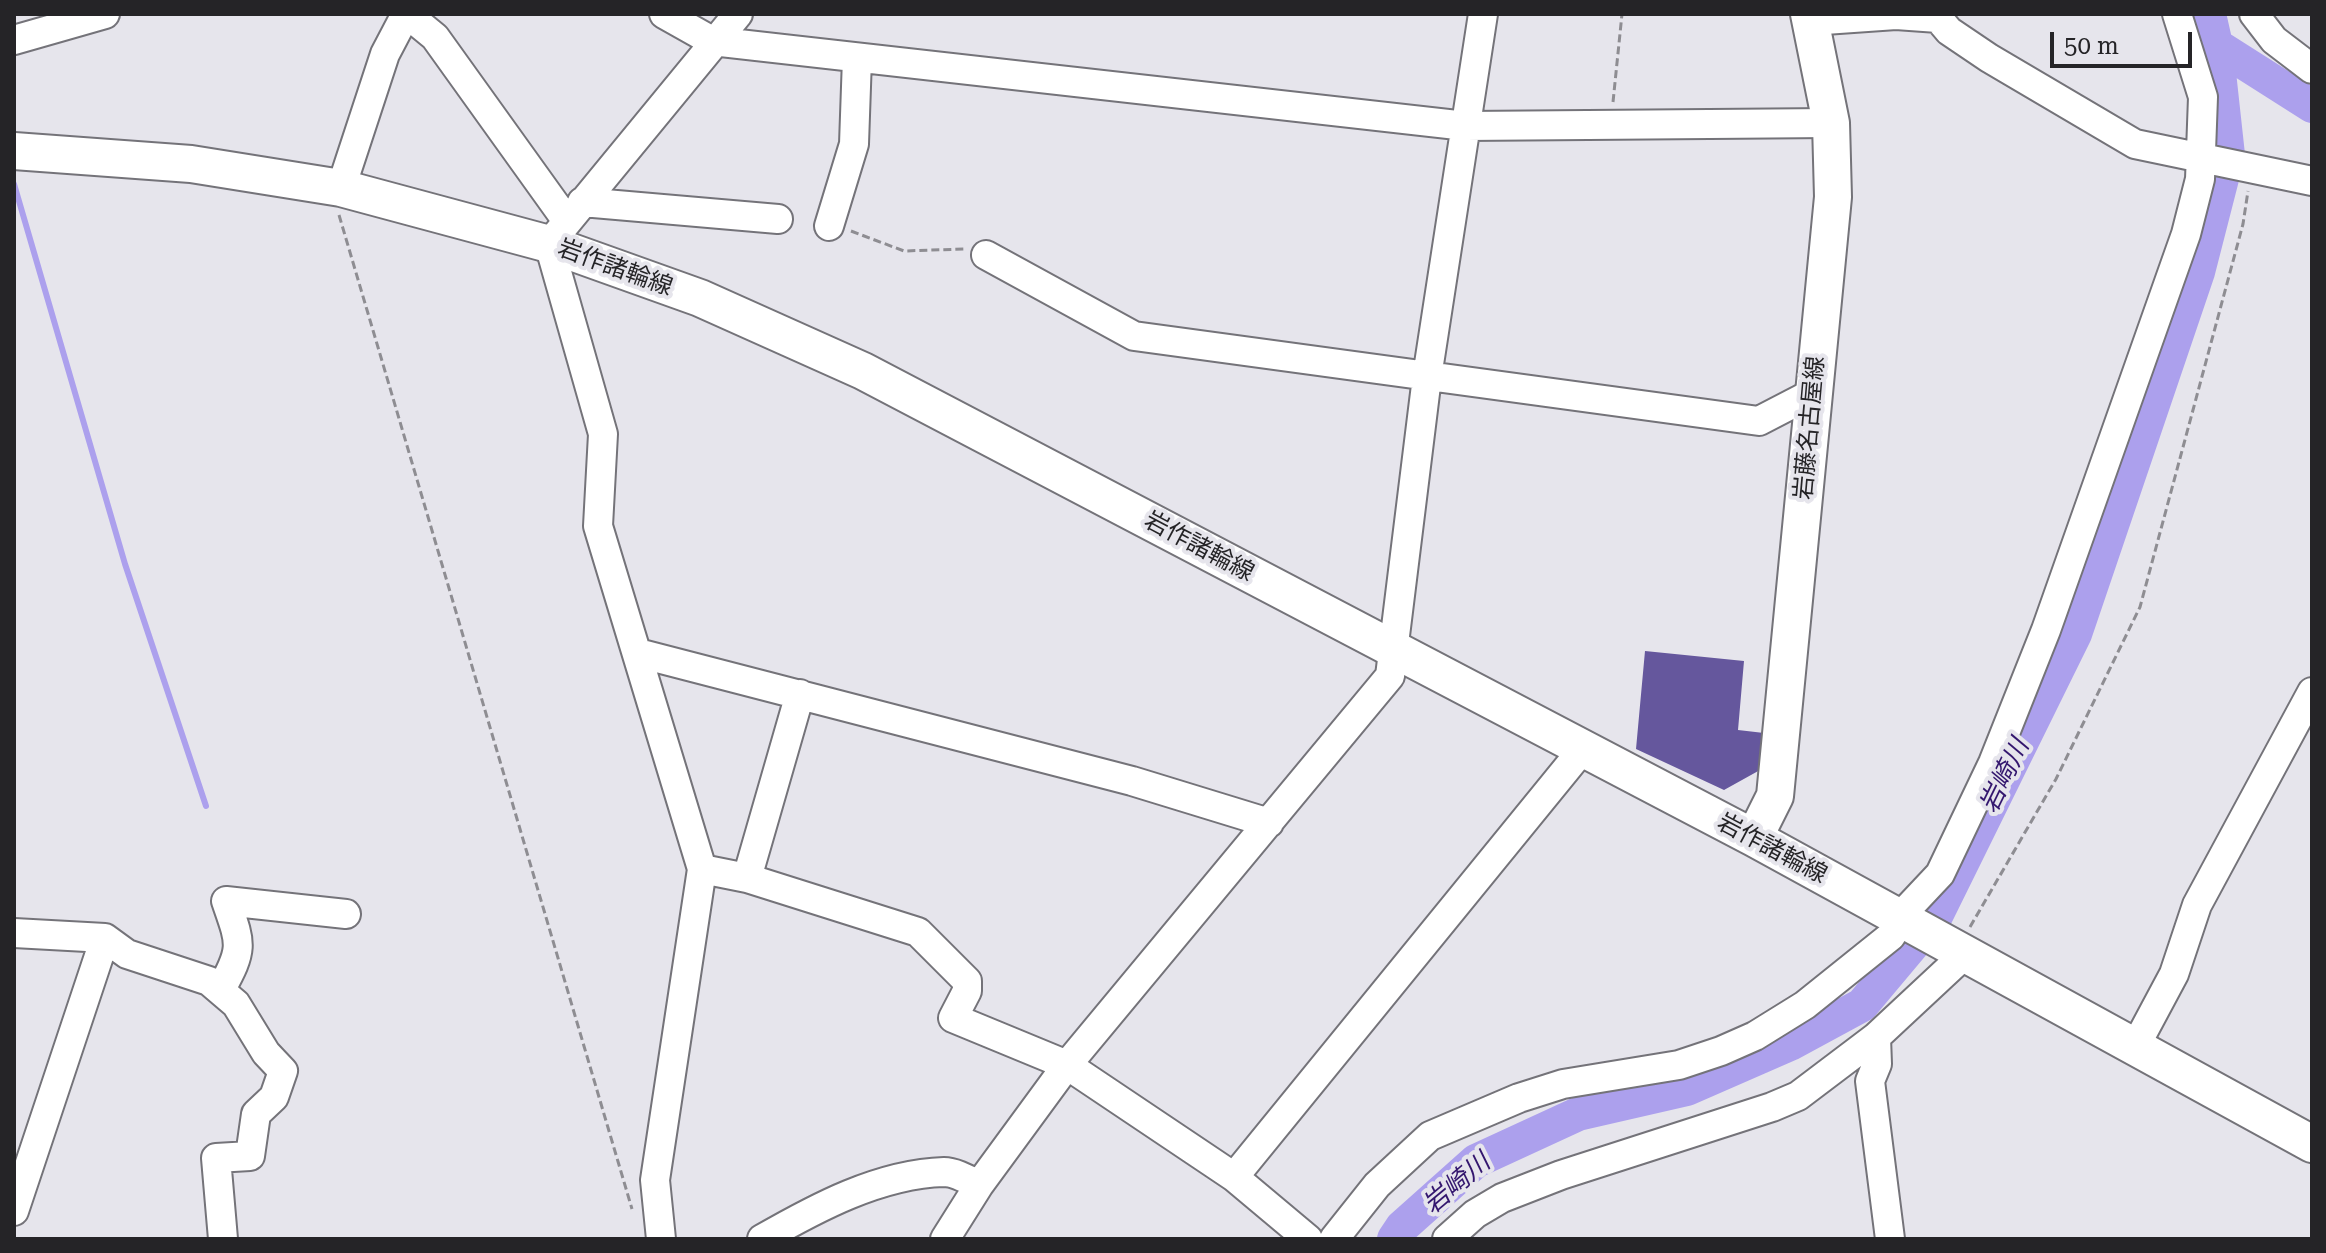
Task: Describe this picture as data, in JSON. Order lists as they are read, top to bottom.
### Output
{
  "streets": {
    "main road": ["岩作諸輪線", "岩藤名古屋線"]
  },
  "crossings": [
    ["岩作諸輪線", "岩藤名古屋線"]
  ],
  "water": ["岩崎川"],
  "scale_bar": "50 m"
}
